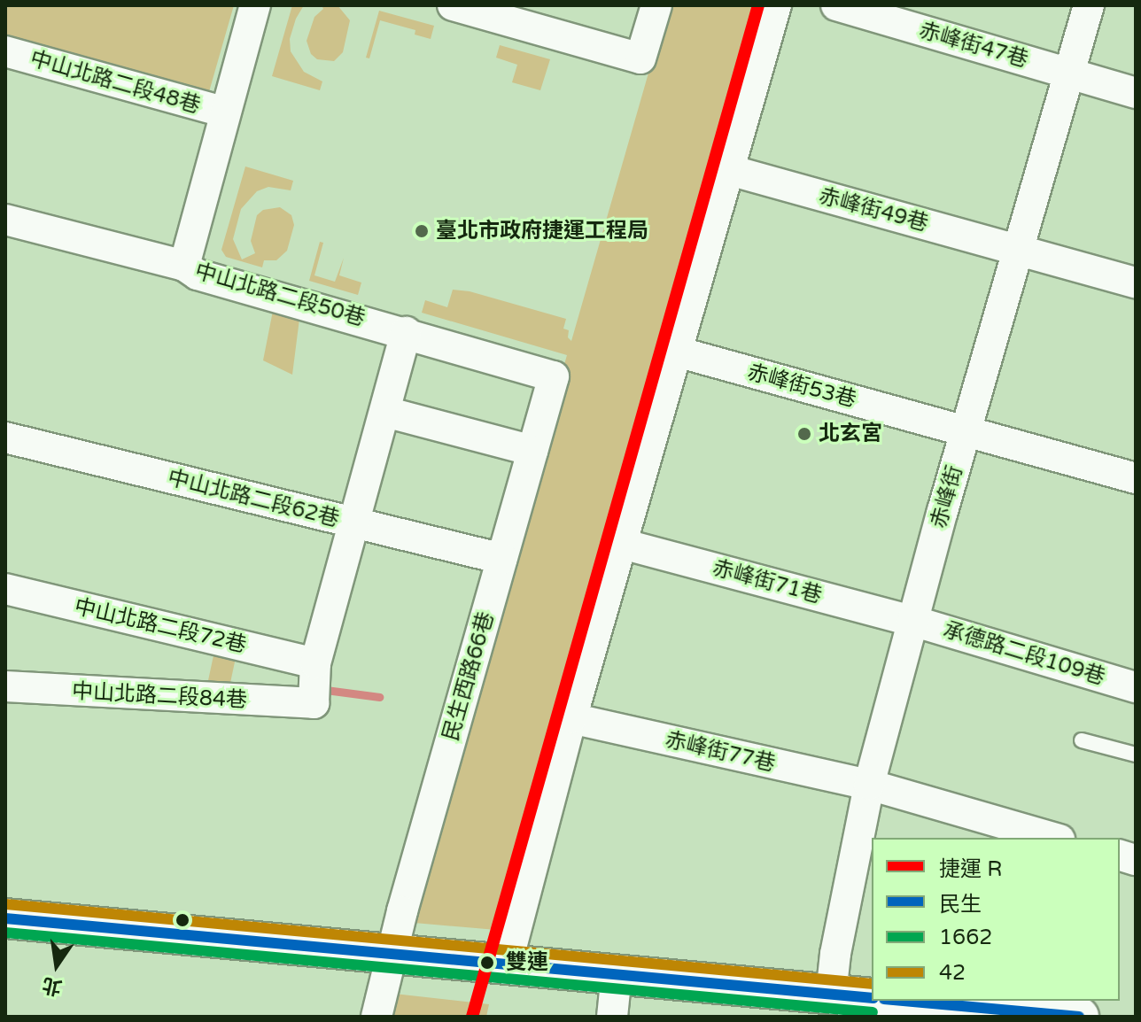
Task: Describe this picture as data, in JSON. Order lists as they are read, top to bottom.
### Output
{
  "streets": {
    "street": [
      "赤峰街47巷",
      "中山北路二段48巷",
      "赤峰街49巷",
      "中山北路二段50巷",
      "赤峰街53巷",
      "赤峰街",
      "中山北路二段62巷",
      "赤峰街71巷",
      "中山北路二段72巷",
      "承德路二段109巷",
      "民生西路66巷",
      "中山北路二段84巷",
      "赤峰街77巷"
    ]
  },
  "crossings": [
    ["赤峰街47巷", "赤峰街"],
    ["赤峰街49巷", "赤峰街"],
    ["中山北路二段50巷", "民生西路66巷"],
    ["赤峰街53巷", "赤峰街"],
    ["赤峰街", "赤峰街71巷"],
    ["赤峰街", "承德路二段109巷"],
    ["赤峰街", "赤峰街77巷"],
    ["中山北路二段62巷", "民生西路66巷"],
    ["赤峰街71巷", "承德路二段109巷"],
    ["中山北路二段72巷", "中山北路二段84巷"]
  ],
  "places": ["臺北市政府捷運工程局", "北玄宮", "雙連"],
  "lines": [
    "metro line R",
    "transit line 42",
    "transit line 民生",
    "transit line 1662"
  ],
  "legend": [
    "捷運 R",
    "民生",
    "1662",
    "42"
  ],
  "north": "bottom"
}
